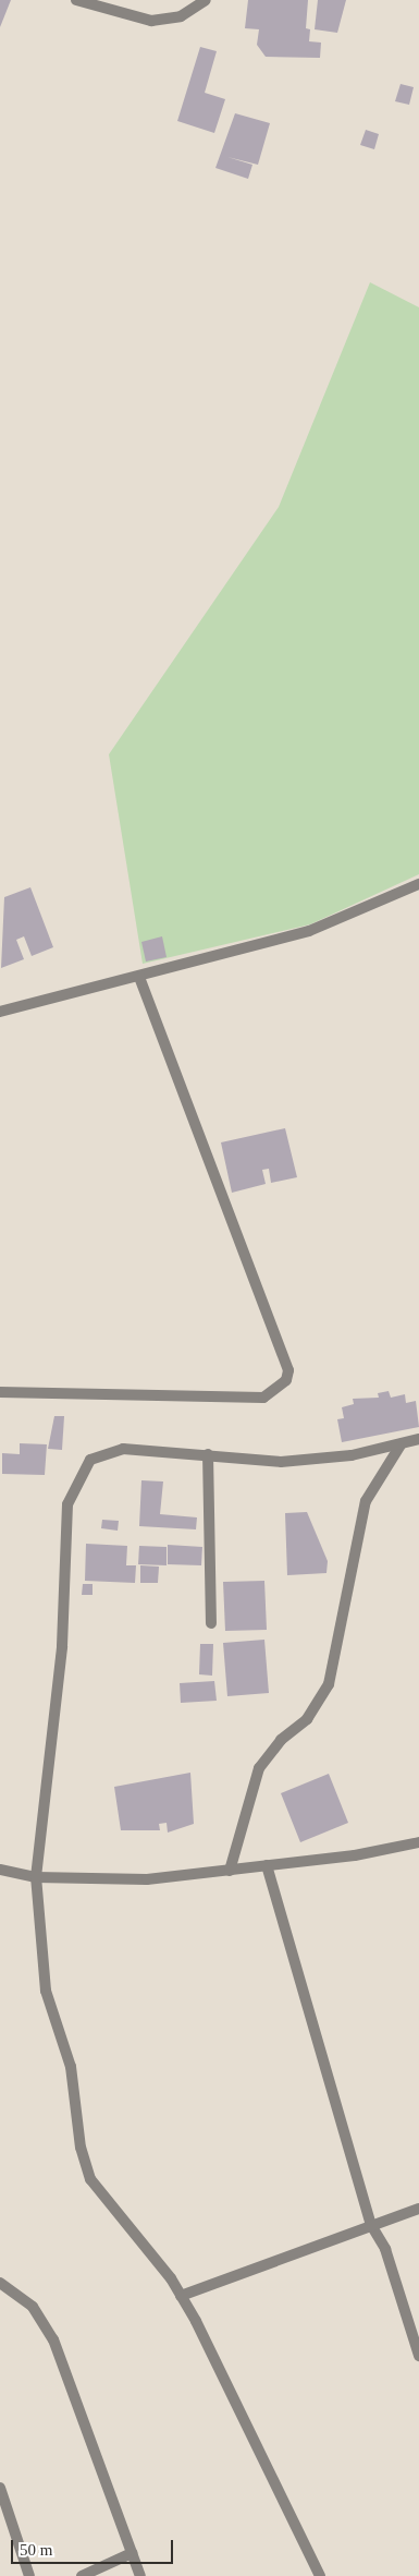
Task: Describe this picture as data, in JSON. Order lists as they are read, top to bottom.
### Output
{
  "scale_bar": "50 m"
}
